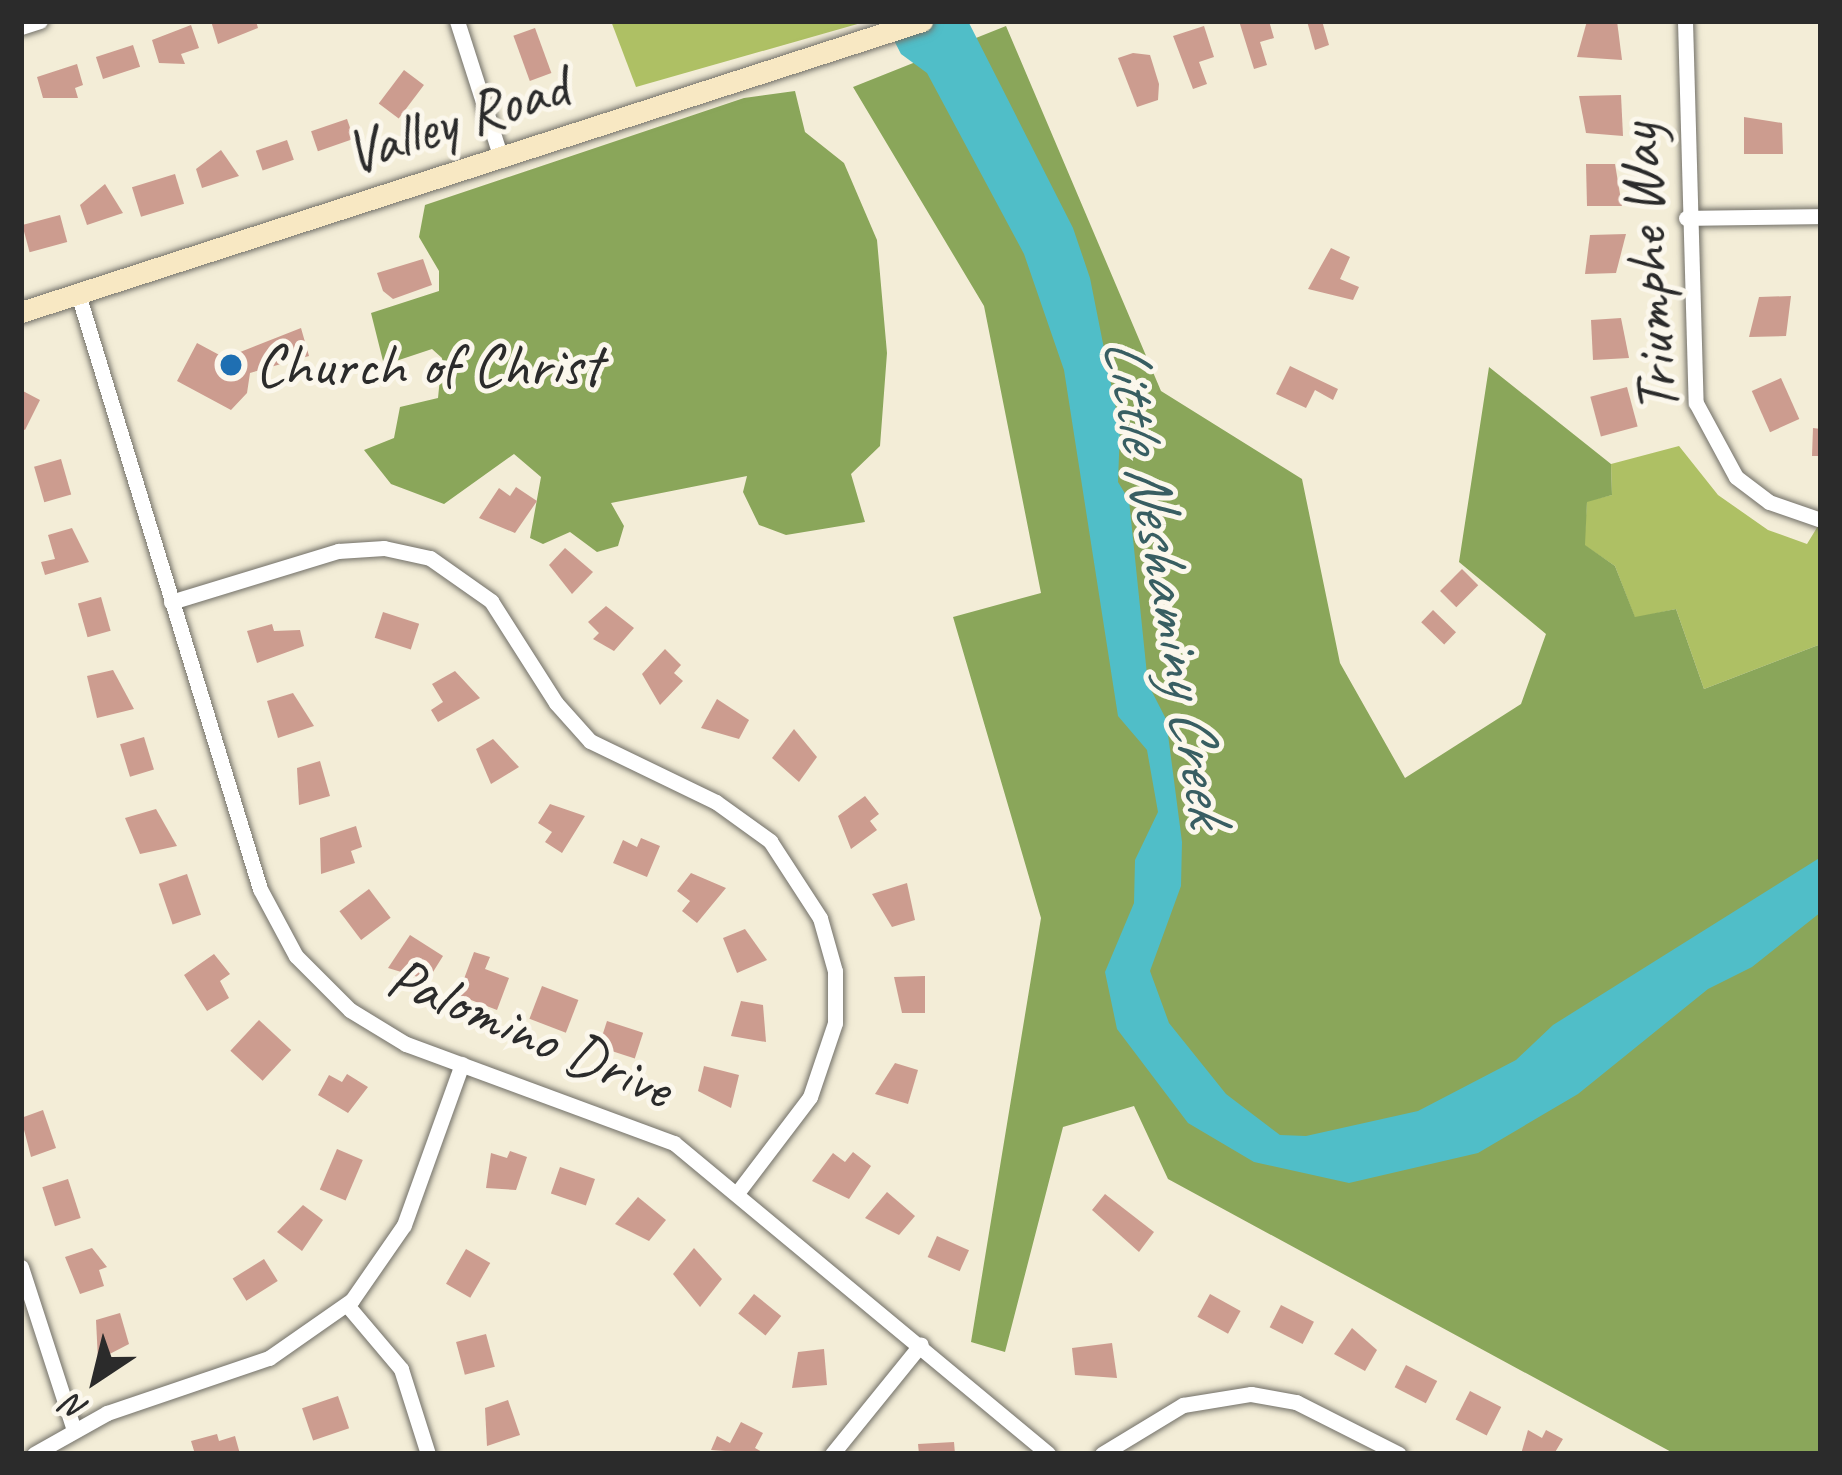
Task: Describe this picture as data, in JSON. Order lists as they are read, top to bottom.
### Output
{
  "streets": {
    "street": ["Valley Road", "Triumphe Way", "Palomino Drive"]
  },
  "crossings": [
    ["Valley Road", "Palomino Drive"]
  ],
  "water": ["Little Neshaminy Creek"],
  "places": ["Church of Christ"],
  "north": "bottom left"
}
